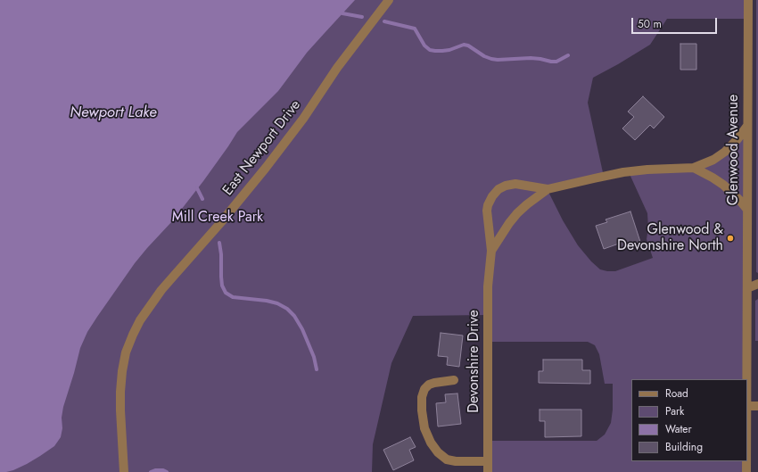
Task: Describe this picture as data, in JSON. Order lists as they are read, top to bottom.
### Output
{
  "streets": {
    "street": ["East Newport Drive", "Glenwood Avenue", "Devonshire Drive"]
  },
  "crossings": [
    ["Glenwood Avenue", "Devonshire Drive"]
  ],
  "water": ["Newport Lake"],
  "parks": ["Mill Creek Park"],
  "places": ["Glenwood & Devonshire North"],
  "legend": [
    "Road",
    "Park",
    "Water",
    "Building"
  ],
  "scale_bar": "50 m"
}
